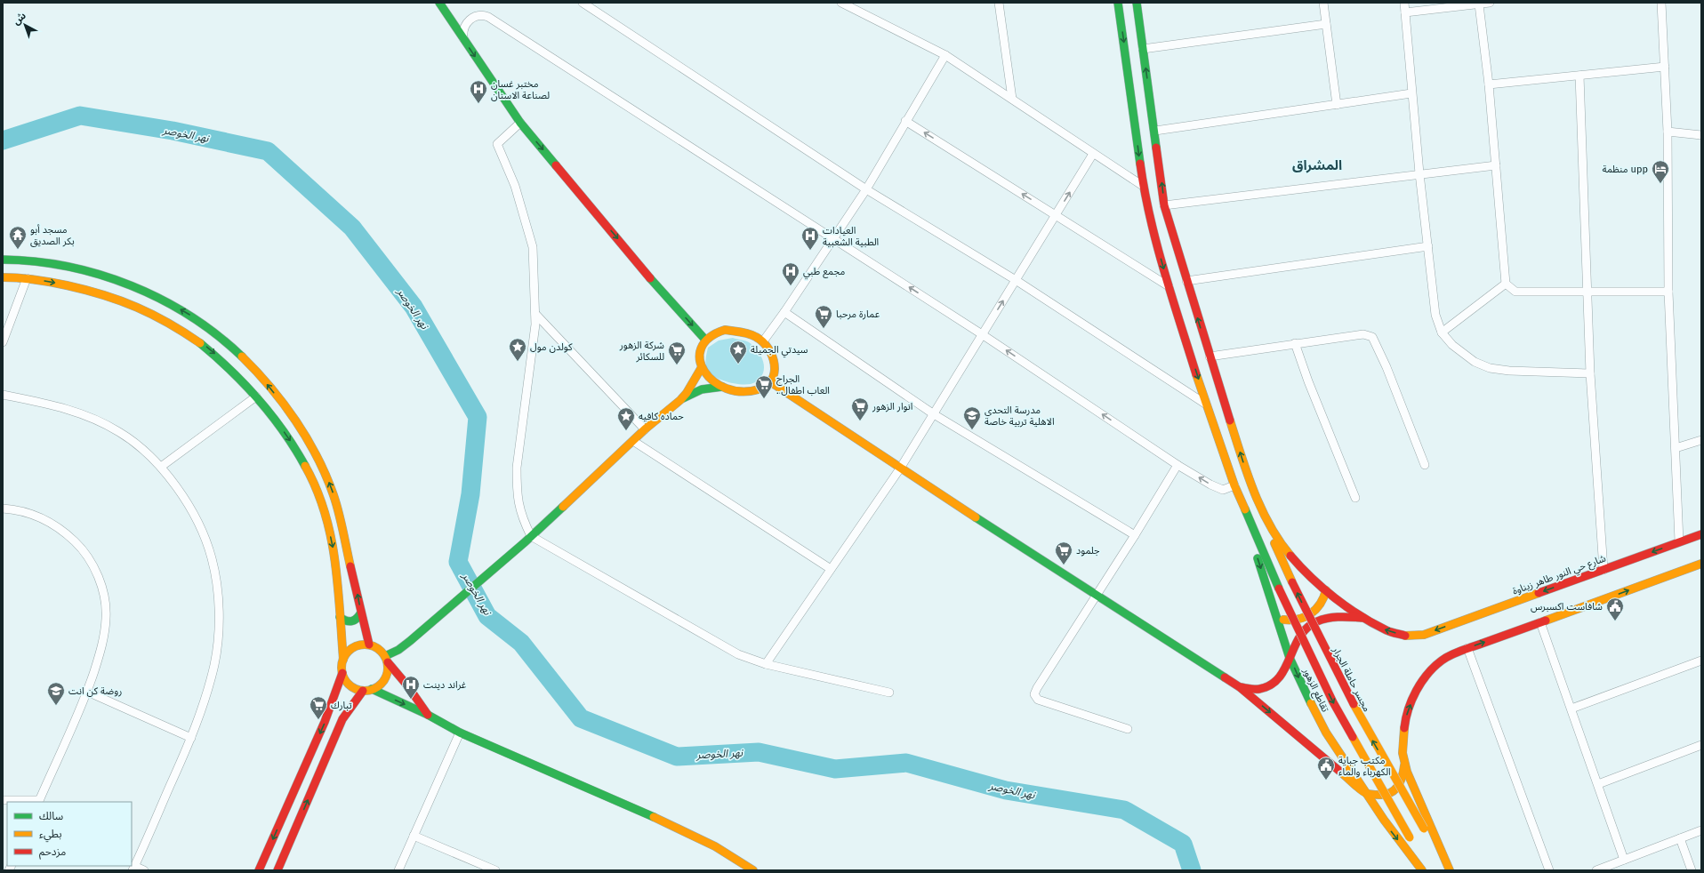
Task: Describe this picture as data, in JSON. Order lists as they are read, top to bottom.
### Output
{
  "streets": {
    "main road": ["شارع حي النور طاهر زيناوة", "مجسر حاملة الجرار", "تقاطع الزهور"]
  },
  "crossings": [
    ["شارع حي النور طاهر زيناوة", "مجسر حاملة الجرار"]
  ],
  "districts": ["المشراق"],
  "water": ["نهر الخوصر"],
  "places": {
    "hospital": [
      "مختبر غسان لصناعة الاسنان",
      "العيادات الطبية الشعبية",
      "مجمع طبي",
      "غراند دينت"
    ],
    "hotel": ["منظمة upp"],
    "temple": ["مسجد أبو بكر الصديق"],
    "supermarket": [
      "عمارة مرحبا",
      "شركة الزهور للسكائر",
      "الجراح ..العاب اطفال",
      "انوار الزهور",
      "جلمود",
      "تبارك"
    ],
    "place": ["كولدن مول", "سيدتي الجميلة", "حماده كافيه"],
    "school or university": ["مدرسة التحدي الاهلية تربية خاصة", "روضة كن انت"],
    "public building": ["شافاست اكسبرس", "مكتب جباية الكهرباء والماء"]
  },
  "legend": ["سالك", "بطيء", "مزدحم"],
  "north": "top left"
}
